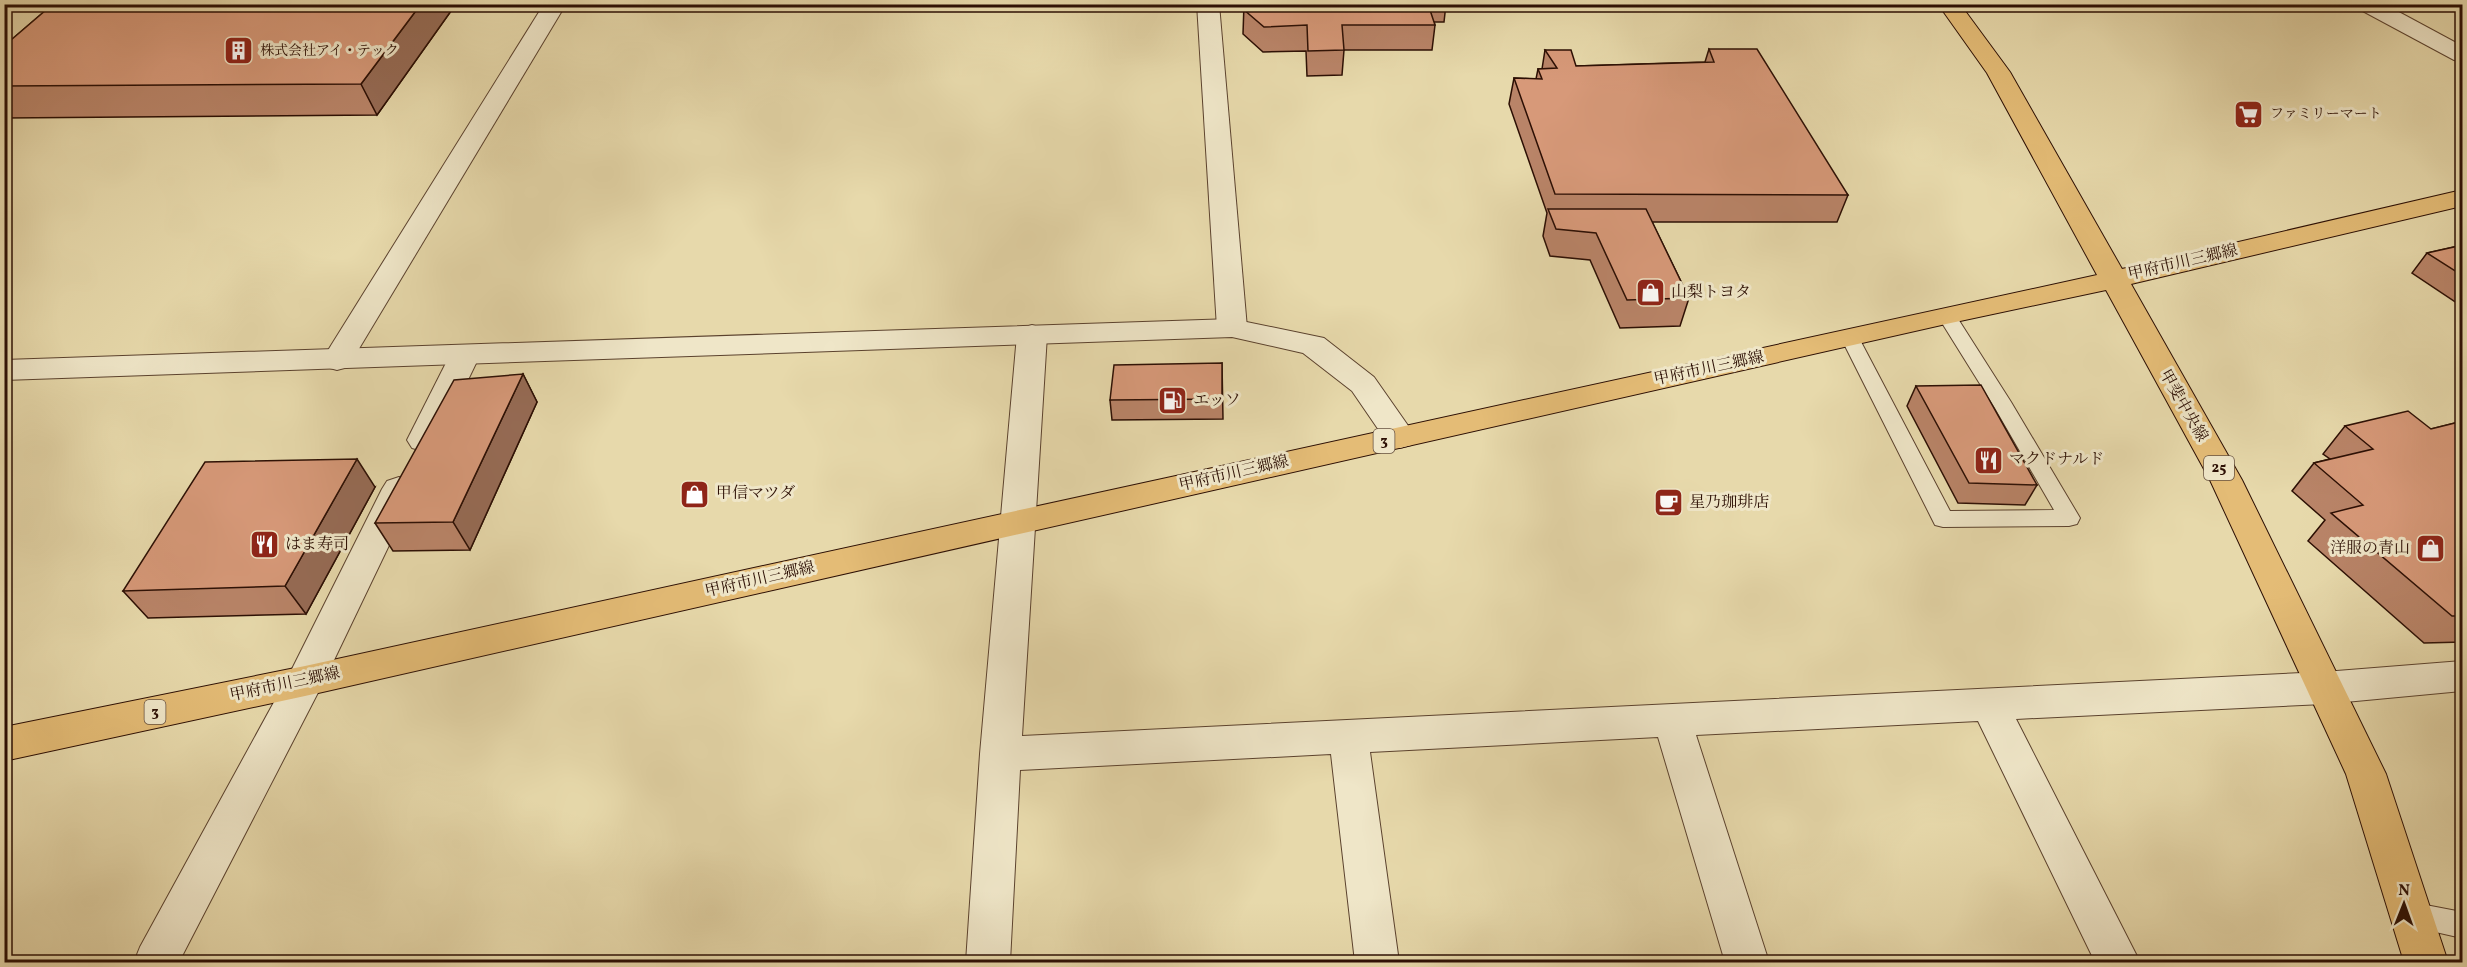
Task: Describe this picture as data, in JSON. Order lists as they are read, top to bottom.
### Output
{
  "streets": {
    "main road": [
      "甲府市川三郷線",
      "甲斐中央線",
      "3",
      "25"
    ]
  },
  "crossings": [
    ["甲府市川三郷線", "甲斐中央線"]
  ],
  "places": {
    "building": ["株式会社アイ・テック"],
    "supermarket": ["ファミリーマート"],
    "shop": ["山梨トヨタ", "甲信マツダ", "洋服の青山"],
    "fuel station": ["エッソ"],
    "restaurant": ["マクドナルド", "はま寿司"],
    "cafe": ["星乃珈琲店"]
  },
  "north": "top"
}
